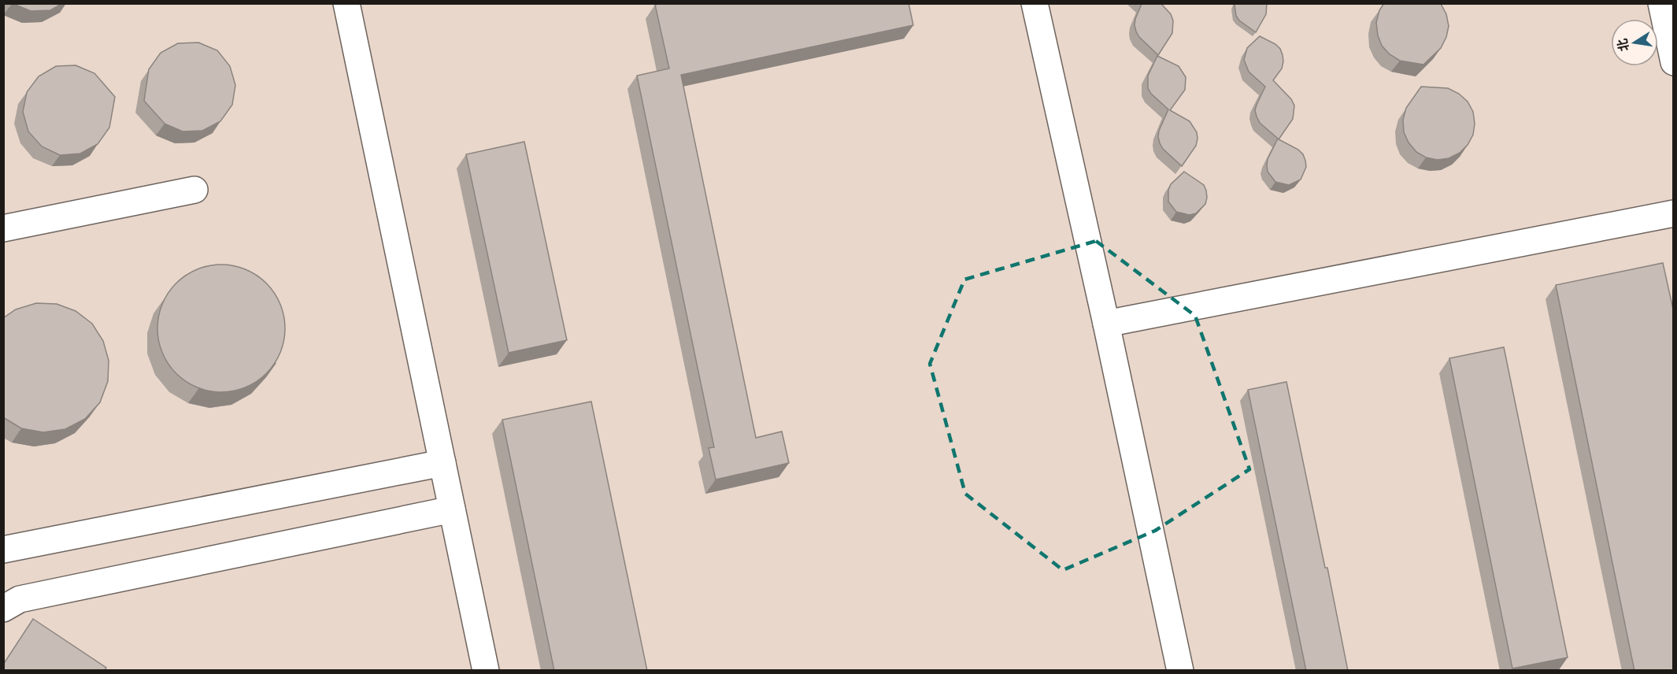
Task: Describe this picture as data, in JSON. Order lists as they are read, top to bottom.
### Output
{
  "north": "left"
}
